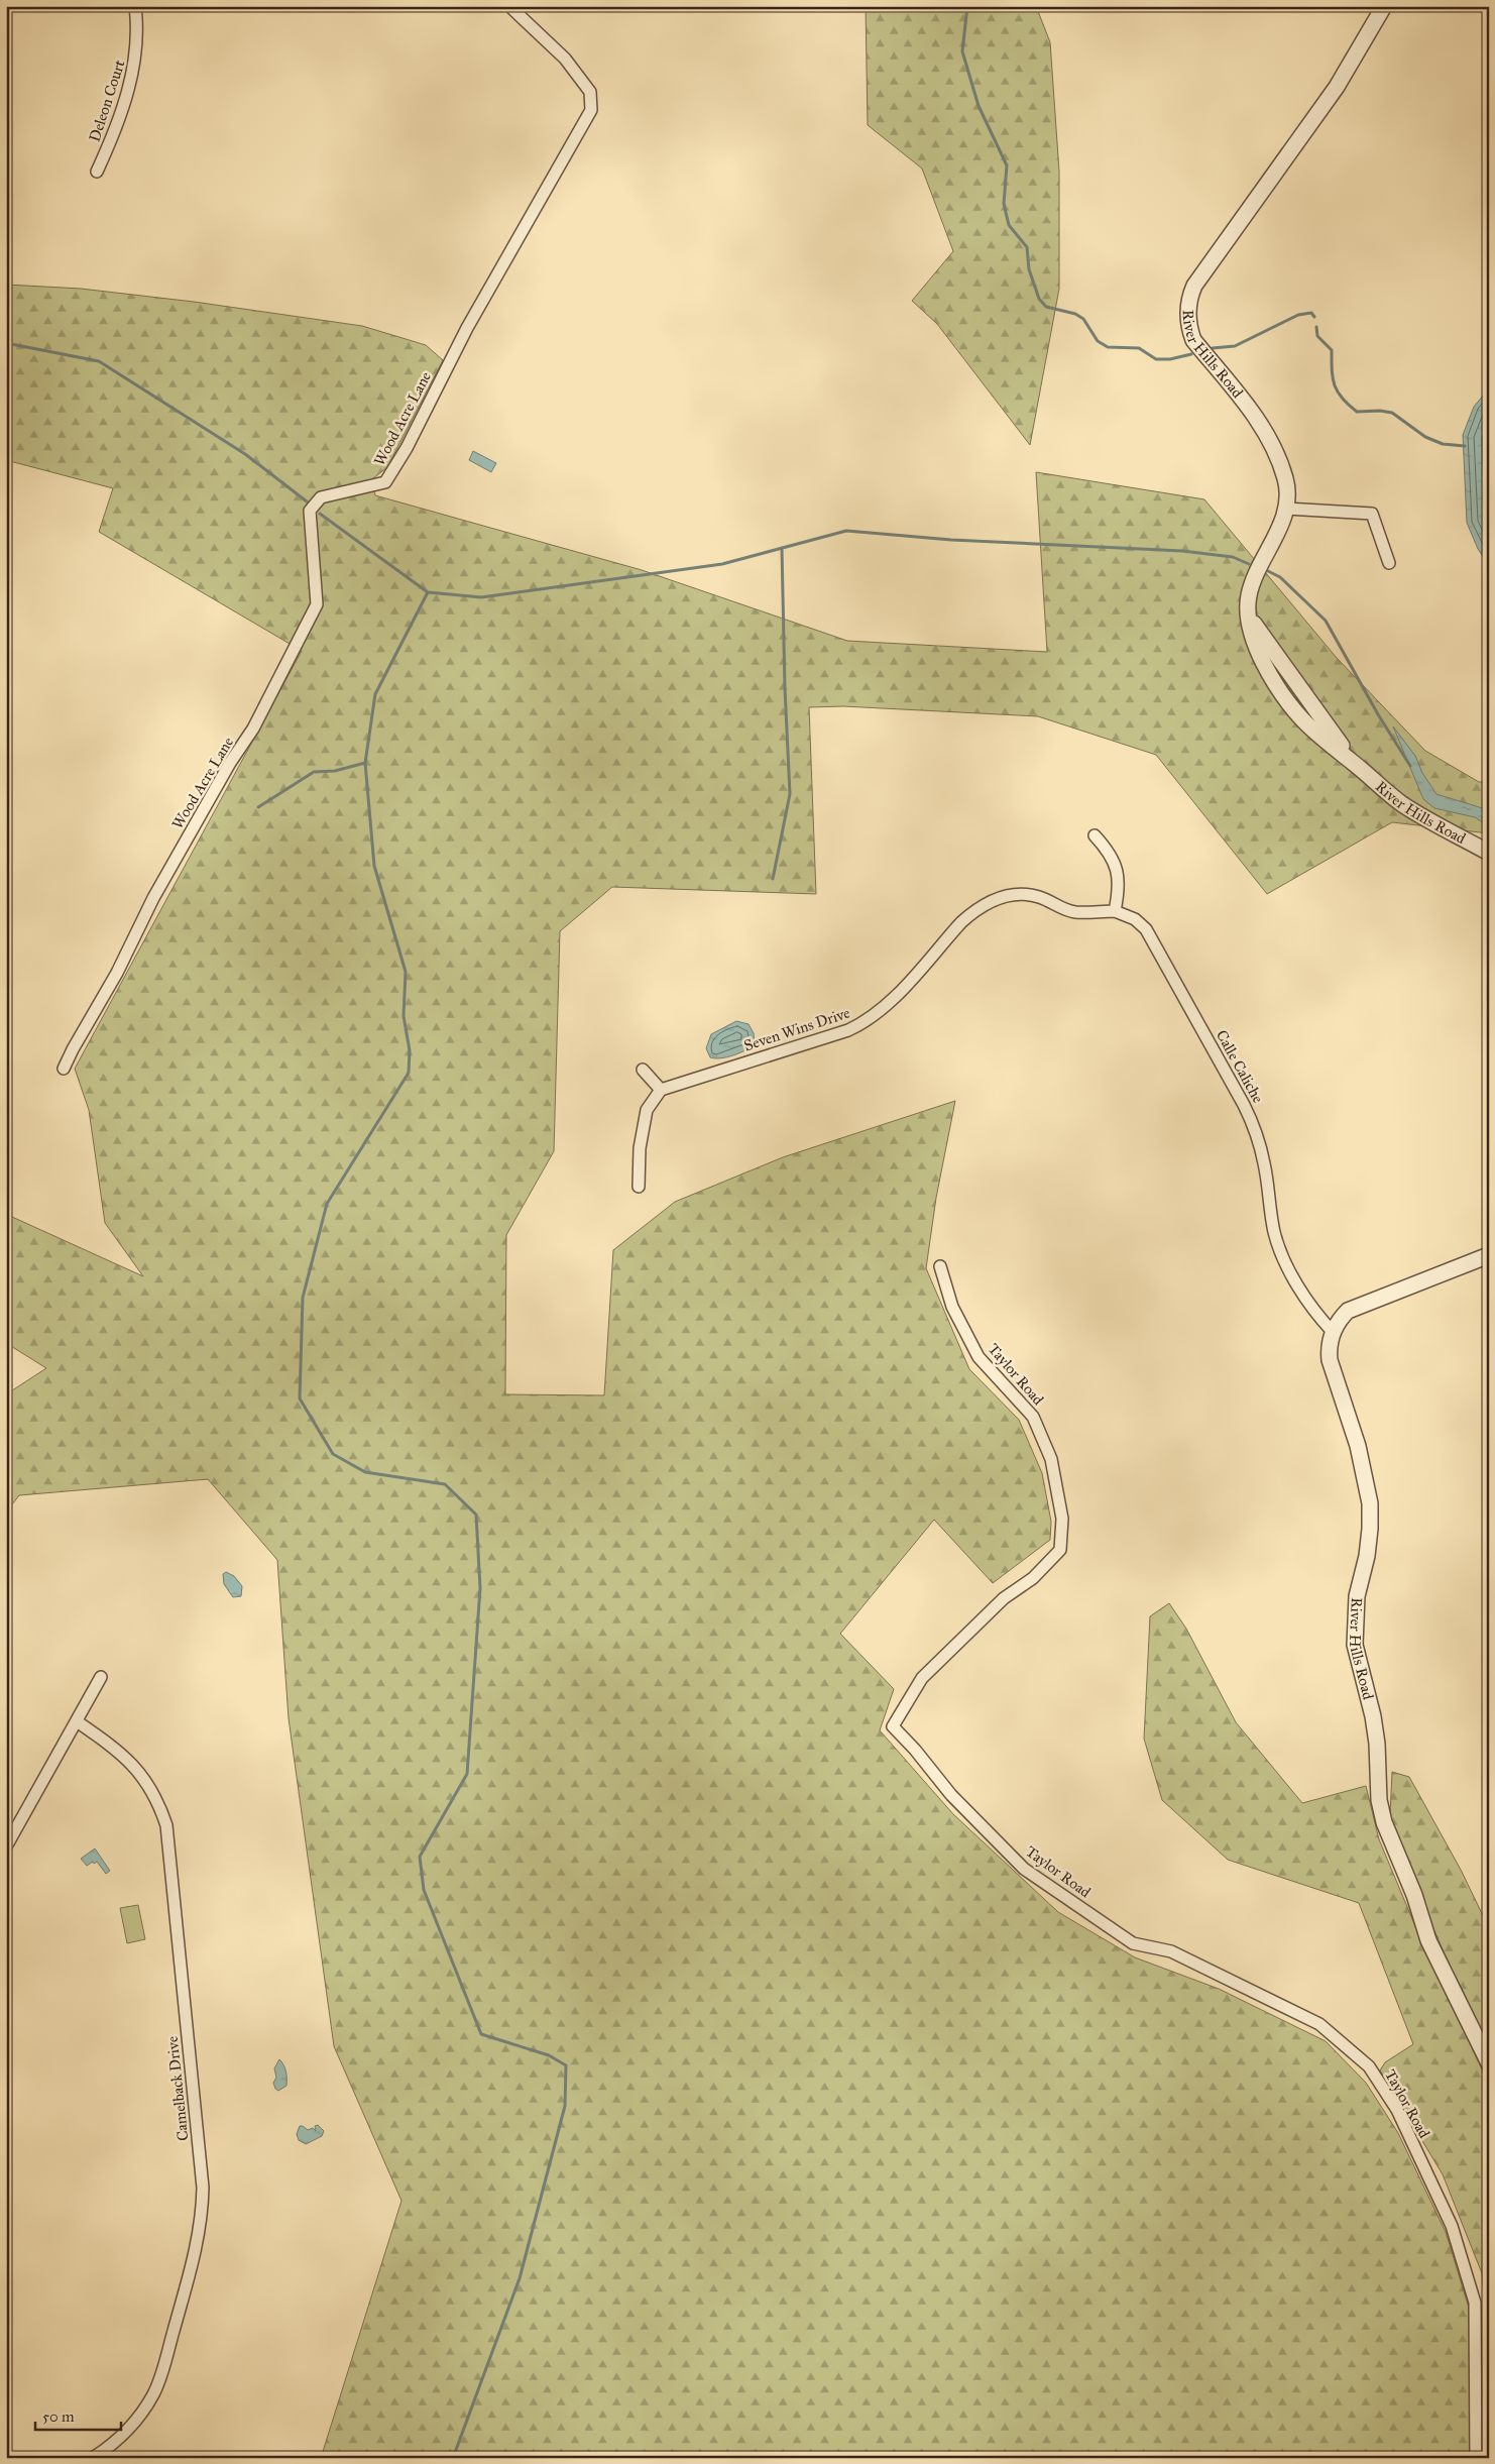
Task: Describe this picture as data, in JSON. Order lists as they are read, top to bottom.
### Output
{
  "streets": {
    "street": [
      "Deleon Court",
      "River Hills Road",
      "Wood Acre Lane",
      "Seven Wins Drive",
      "Calle Caliche",
      "Taylor Road",
      "Camelback Drive"
    ]
  },
  "crossings": [
    ["River Hills Road", "Calle Caliche"],
    ["Seven Wins Drive", "Calle Caliche"]
  ],
  "scale_bar": "50 m"
}
